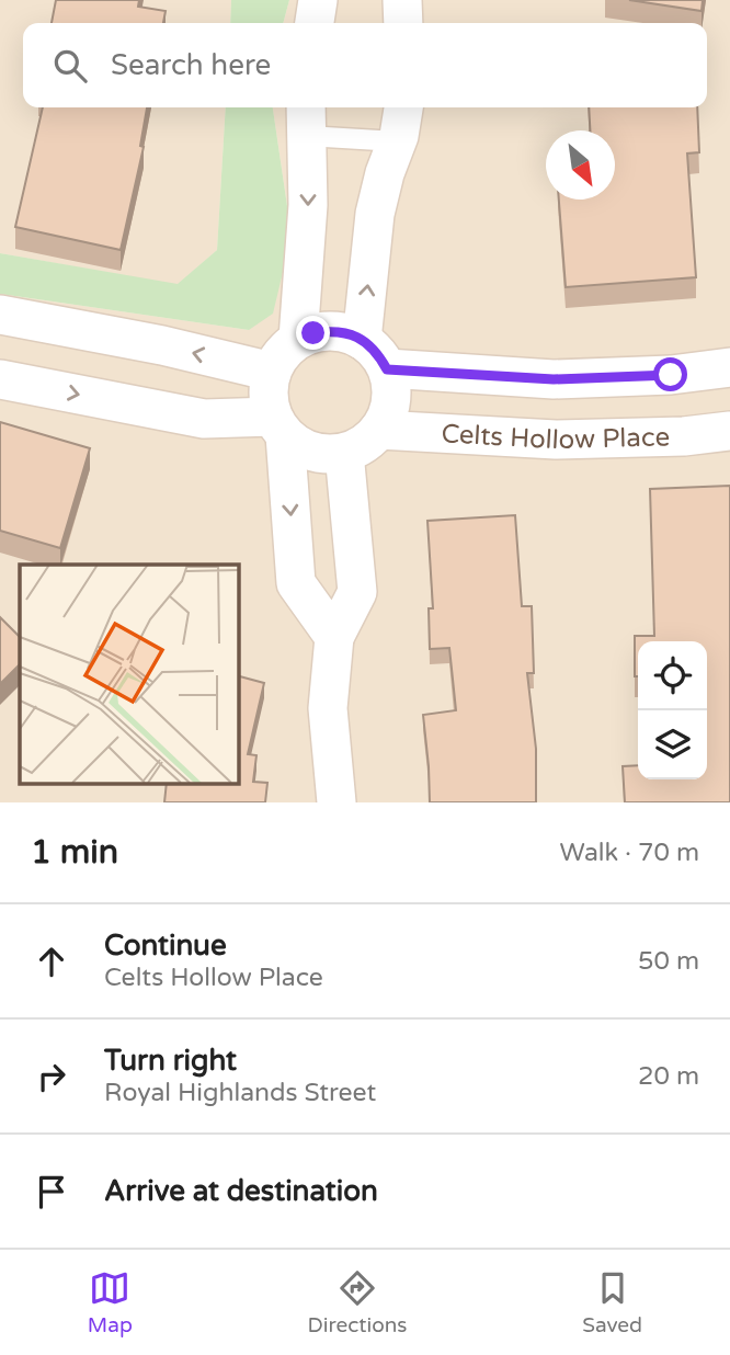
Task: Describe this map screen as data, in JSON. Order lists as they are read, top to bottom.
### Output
{
  "streets": {
    "street": ["Celts Hollow Place"]
  },
  "north": "bottom right",
  "page": {
    "search": "Search here",
    "heading": ["1 min", "Walk · 70 m"],
    "list": [
      ["Continue", "Celts Hollow Place", "50 m"],
      ["Turn right", "Royal Highlands Street", "20 m"],
      "Arrive at destination"
    ],
    "nav": ["Map", "Directions", "Saved"]
  }
}
